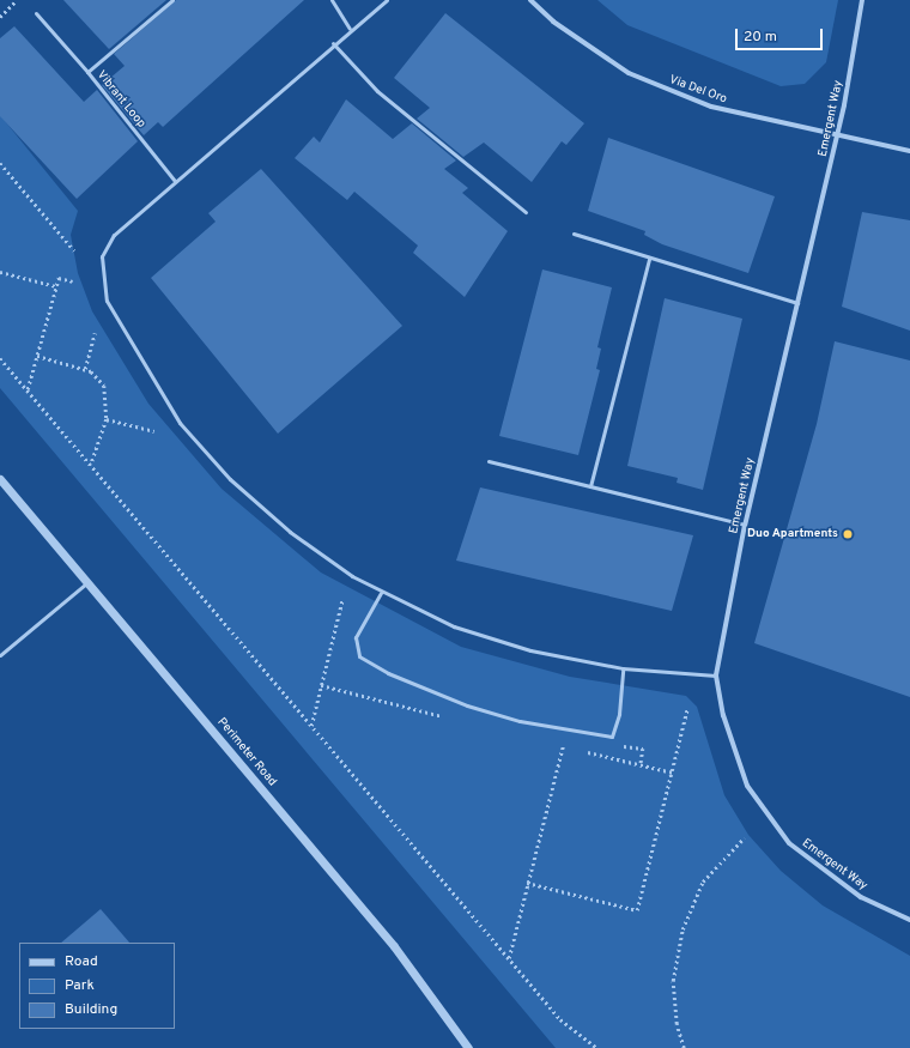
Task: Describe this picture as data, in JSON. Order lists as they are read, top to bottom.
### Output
{
  "streets": {
    "street": ["Via Del Oro", "Emergent Way", "Perimeter Road"],
    "lane": ["Vibrant Loop"]
  },
  "crossings": [
    ["Via Del Oro", "Emergent Way"]
  ],
  "places": ["Duo Apartments"],
  "legend": ["Road", "Park", "Building"],
  "scale_bar": "20 m"
}
